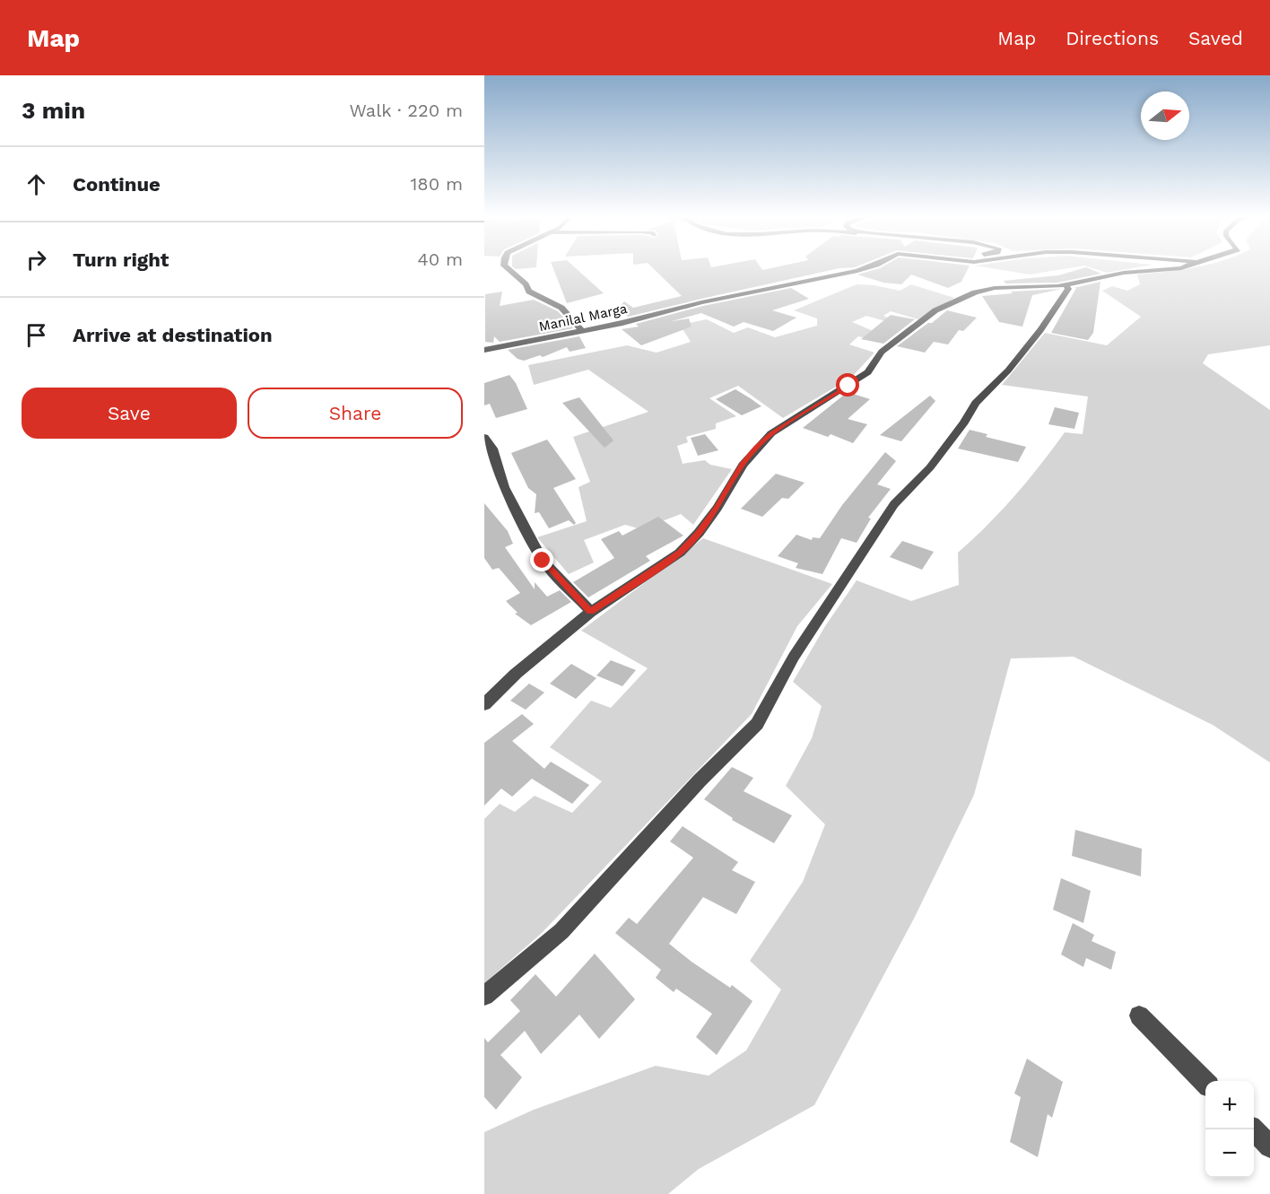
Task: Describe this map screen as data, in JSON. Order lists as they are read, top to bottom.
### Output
{
  "streets": {
    "street": ["Manilal Marga"]
  },
  "north": "right",
  "page": {
    "header": "Map",
    "nav": ["Map", "Directions", "Saved"],
    "heading": ["3 min", "Walk · 220 m"],
    "list": [
      ["Continue", "180 m"],
      ["Turn right", "40 m"],
      "Arrive at destination"
    ],
    "buttons": ["Save", "Share"],
    "map_buttons": ["+", "−"]
  }
}
